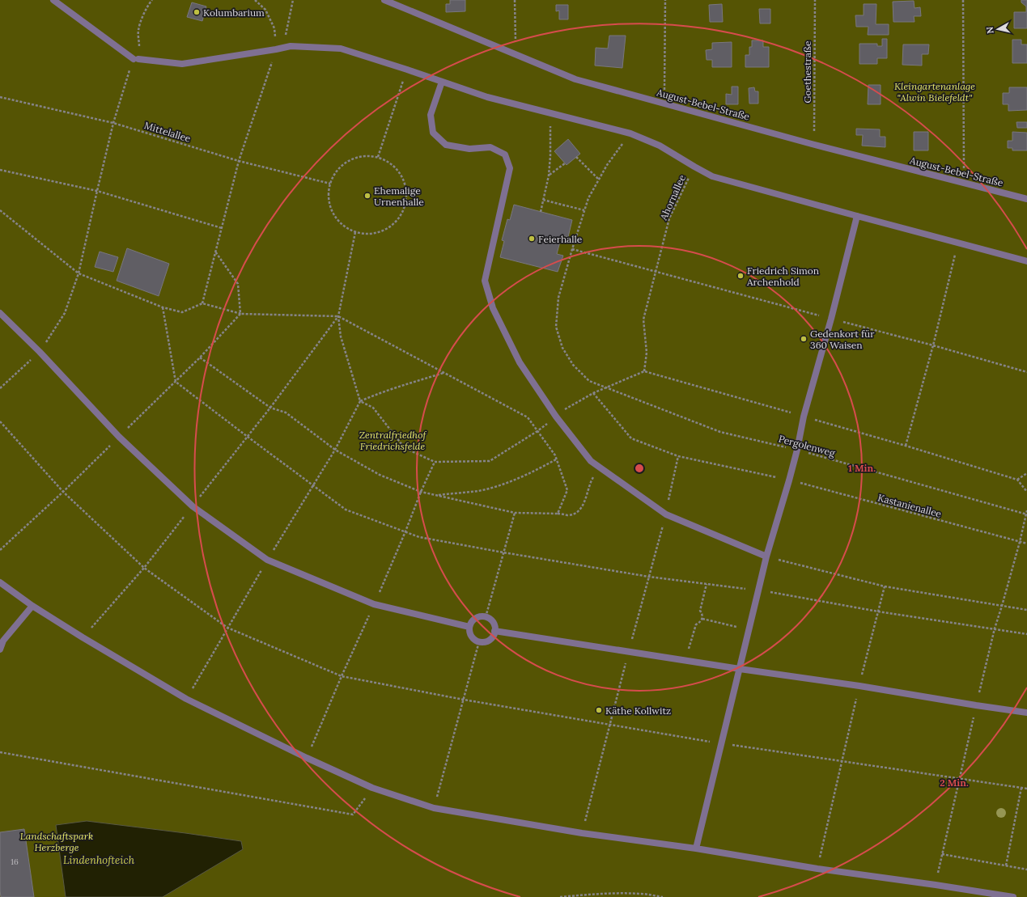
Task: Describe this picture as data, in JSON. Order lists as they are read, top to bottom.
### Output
{
  "streets": {
    "lane": ["August-Bebel-Straße"],
    "path": [
      "Goethestraße",
      "Mittelallee",
      "Ahornallee",
      "Pergolenweg",
      "Kastanienallee"
    ]
  },
  "crossings": [
    ["Goethestraße", "August-Bebel-Straße"]
  ],
  "water": ["Lindenhofteich"],
  "parks": ["Kleingartenanlage \"Alwin Bielefeldt\"", "Zentralfriedhof Friedrichsfelde", "Landschaftspark Herzberge"],
  "places": [
    "Kolumbarium",
    "Ehemalige Urnenhalle",
    "Feierhalle",
    "Friedrich Simon Archenhold",
    "Gedenkort für 360 Waisen",
    "Käthe Kollwitz"
  ],
  "house_numbers": ["16"],
  "north": "left",
  "rings": ["1 Min.", "2 Min."]
}
